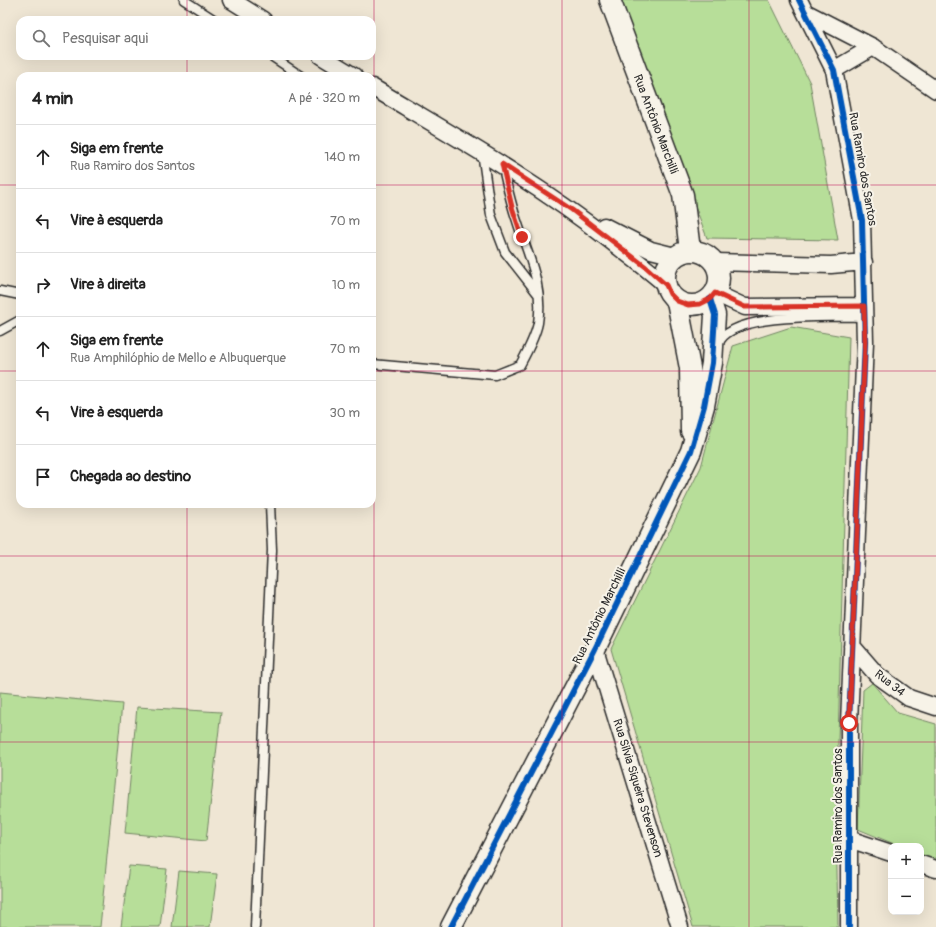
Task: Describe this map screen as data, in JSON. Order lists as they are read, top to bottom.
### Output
{
  "streets": {
    "street": [
      "Rua Antônio Marchilli",
      "Rua Ramiro dos Santos",
      "Rua 34",
      "Rua Silvia Siqueira Stevenson"
    ]
  },
  "crossings": [
    ["Rua Antônio Marchilli", "Rua Silvia Siqueira Stevenson"],
    ["Rua Ramiro dos Santos", "Rua 34"]
  ],
  "page": {
    "search": "Pesquisar aqui",
    "heading": ["4 min", "A pé · 320 m"],
    "list": [
      ["Siga em frente", "Rua Ramiro dos Santos", "140 m"],
      ["Vire à esquerda", "70 m"],
      ["Vire à direita", "10 m"],
      ["Siga em frente", "Rua Amphilóphio de Mello e Albuquerque", "70 m"],
      ["Vire à esquerda", "30 m"],
      "Chegada ao destino"
    ],
    "map_buttons": ["+", "−"]
  }
}
